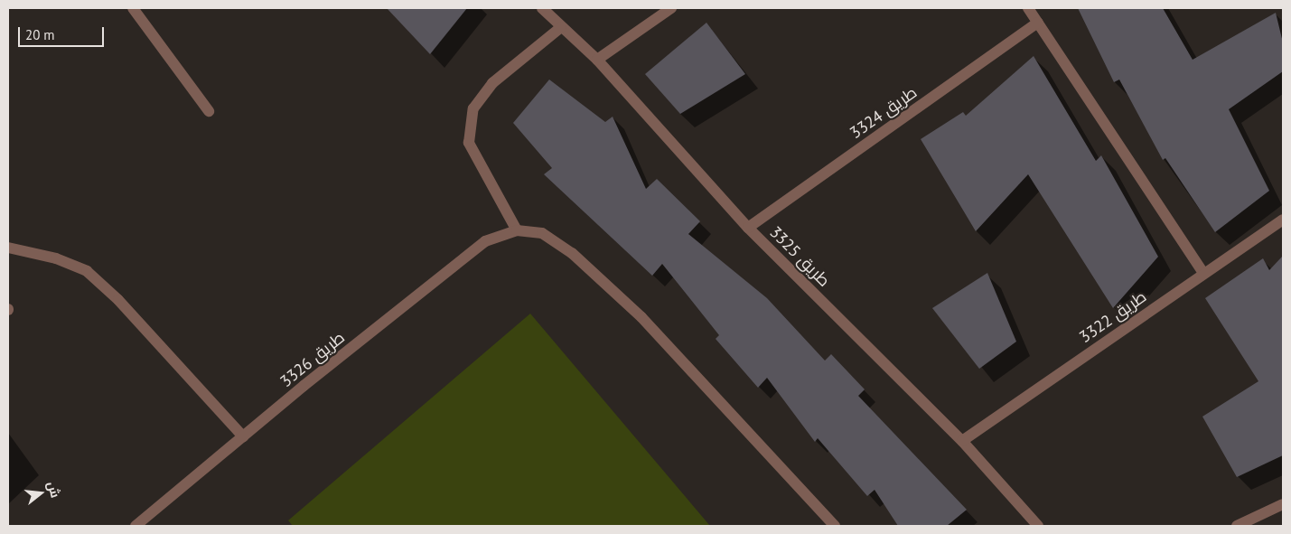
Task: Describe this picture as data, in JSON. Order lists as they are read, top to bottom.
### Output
{
  "streets": {
    "street": [
      "طريق 3324",
      "طريق 3325",
      "طريق 3322",
      "طريق 3326"
    ]
  },
  "crossings": [
    ["طريق 3324", "طريق 3325"],
    ["طريق 3325", "طريق 3322"]
  ],
  "scale_bar": "20 m",
  "north": "right"
}
